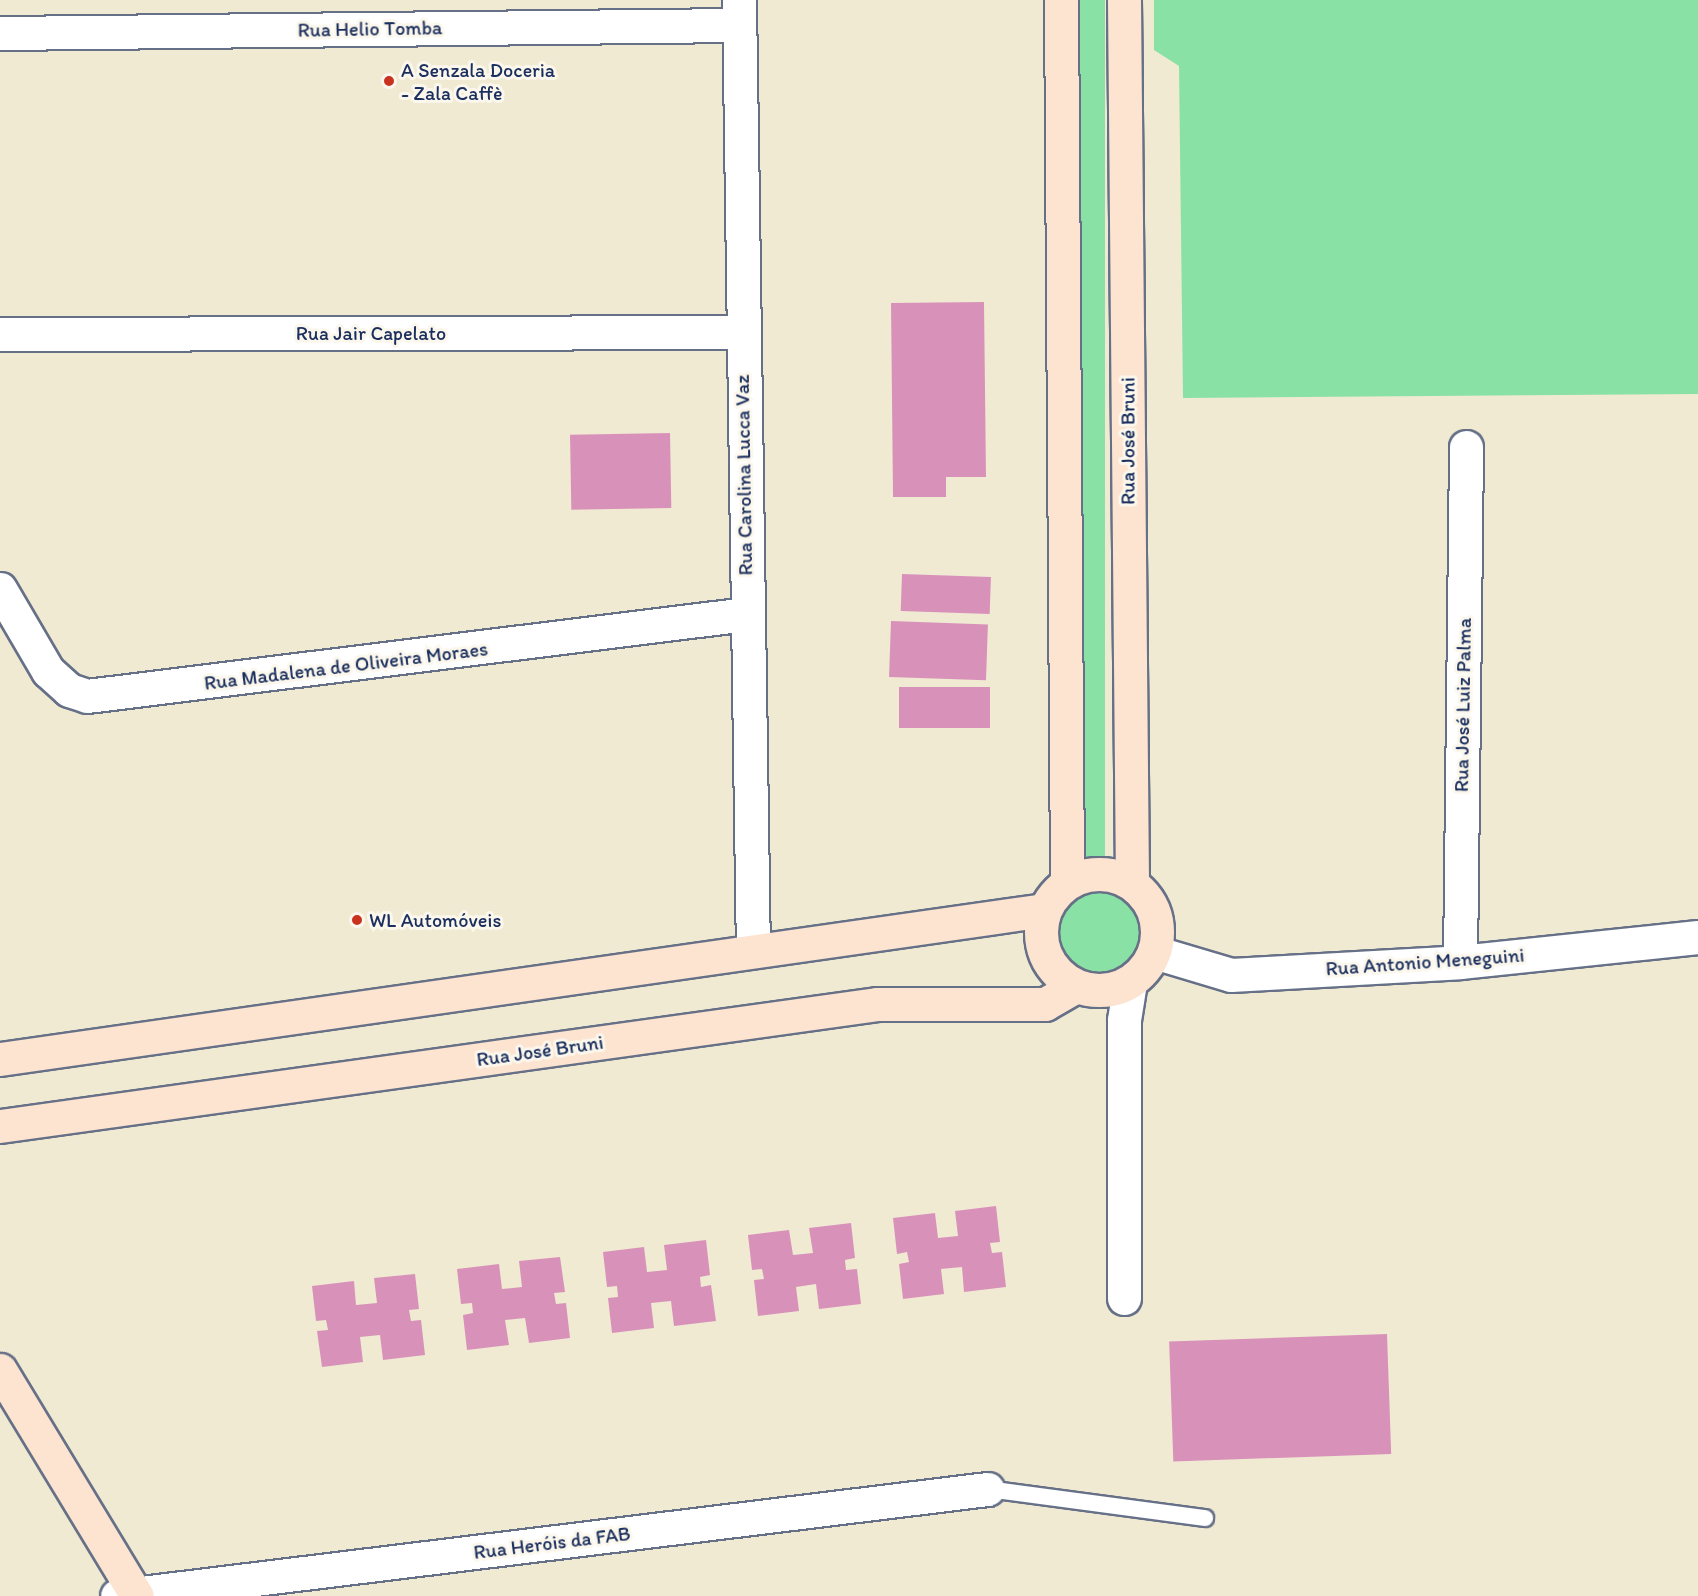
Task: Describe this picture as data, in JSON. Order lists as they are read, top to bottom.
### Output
{
  "streets": {
    "street": [
      "Rua Helio Tomba",
      "Rua Jair Capelato",
      "Rua José Bruni",
      "Rua Carolina Lucca Vaz",
      "Rua Madalena de Oliveira Moraes",
      "Rua José Luiz Palma",
      "Rua Antonio Meneguini",
      "Rua Heróis da FAB"
    ]
  },
  "crossings": [
    ["Rua Helio Tomba", "Rua Carolina Lucca Vaz"],
    ["Rua Jair Capelato", "Rua Carolina Lucca Vaz"],
    ["Rua José Bruni", "Rua Antonio Meneguini"],
    ["Rua Carolina Lucca Vaz", "Rua Madalena de Oliveira Moraes"],
    ["Rua José Luiz Palma", "Rua Antonio Meneguini"]
  ],
  "places": ["A Senzala Doceria - Zala Caffè", "WL Automóveis"]
}
